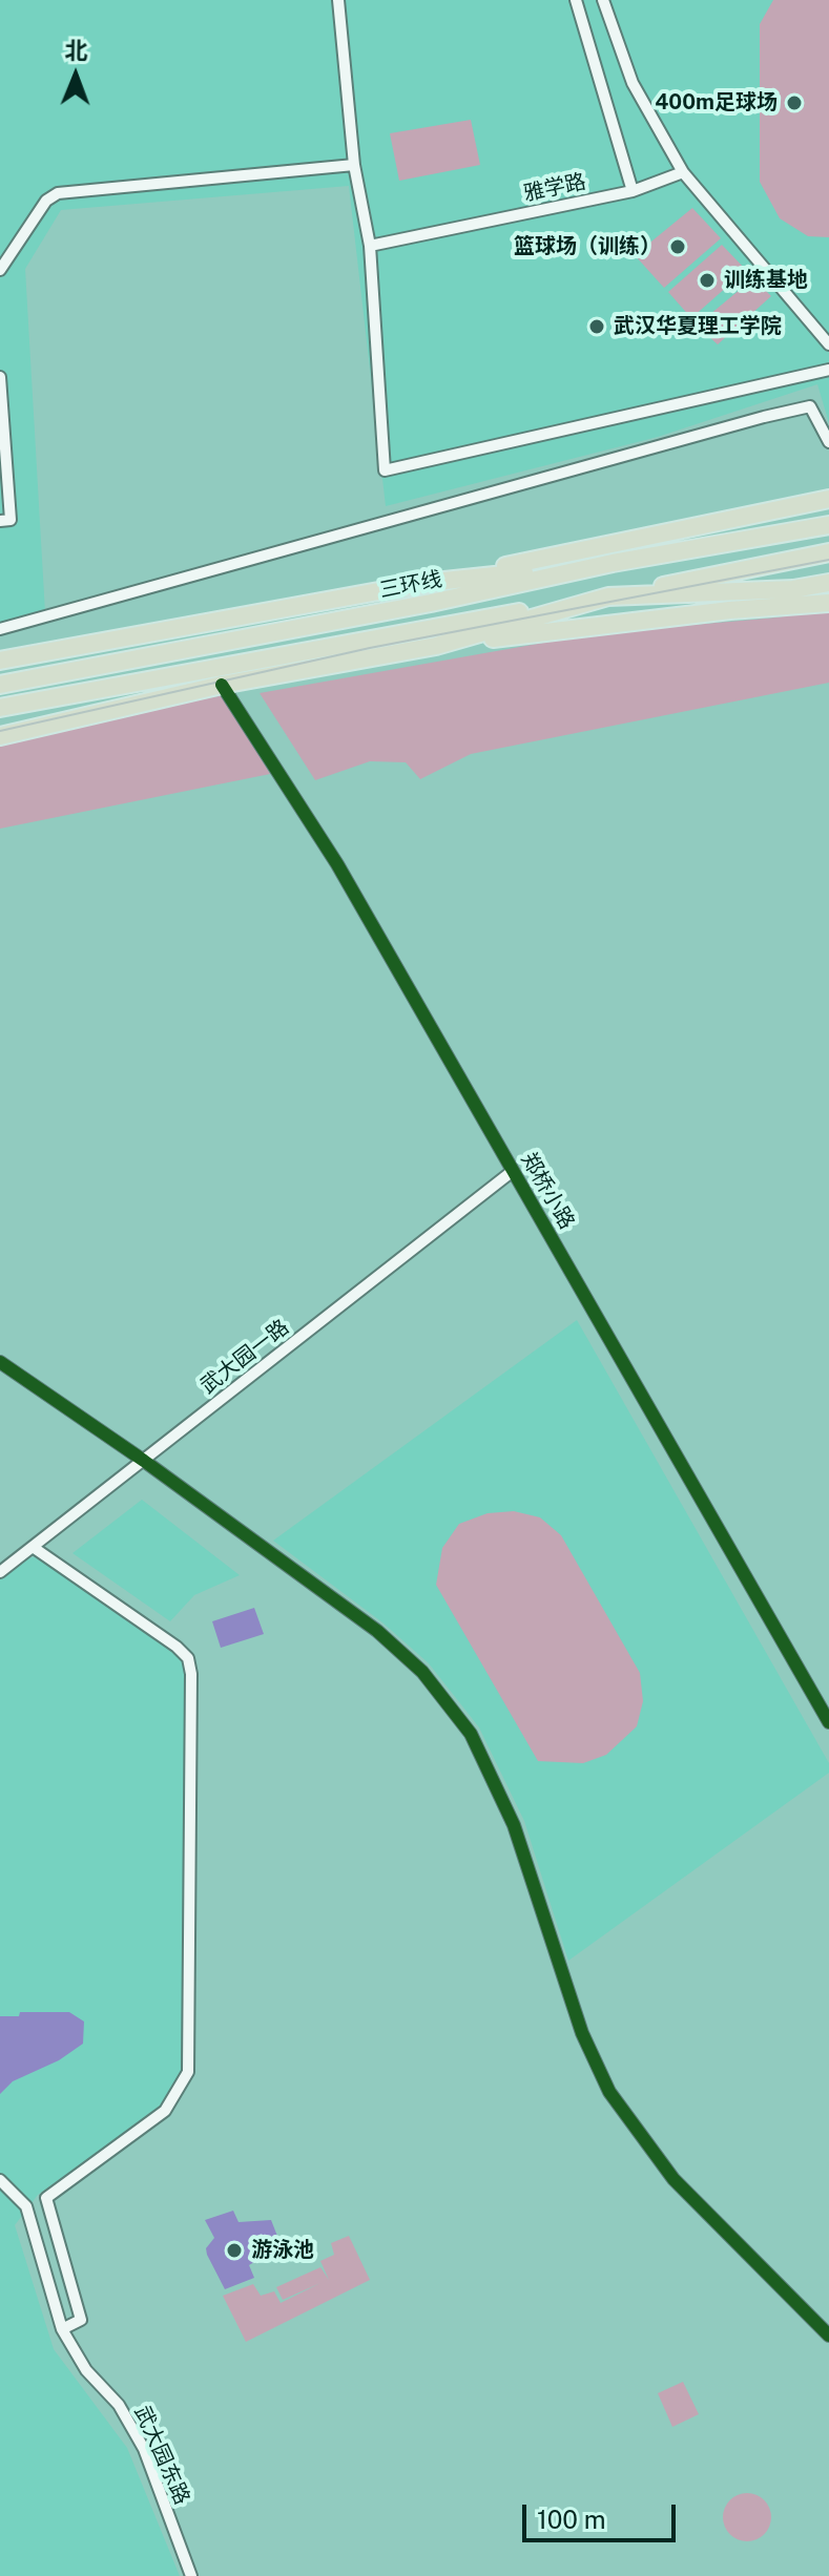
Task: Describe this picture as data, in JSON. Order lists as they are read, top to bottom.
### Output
{
  "streets": {
    "highway": ["三环线"],
    "street": [
      "雅学路",
      "郑桥小路",
      "武大园一路",
      "武大园东路"
    ]
  },
  "crossings": [
    ["郑桥小路", "武大园一路"]
  ],
  "places": [
    "400m足球场",
    "篮球场（训练）",
    "训练基地",
    "武汉华夏理工学院",
    "游泳池"
  ],
  "scale_bar": "100 m",
  "north": "top"
}
